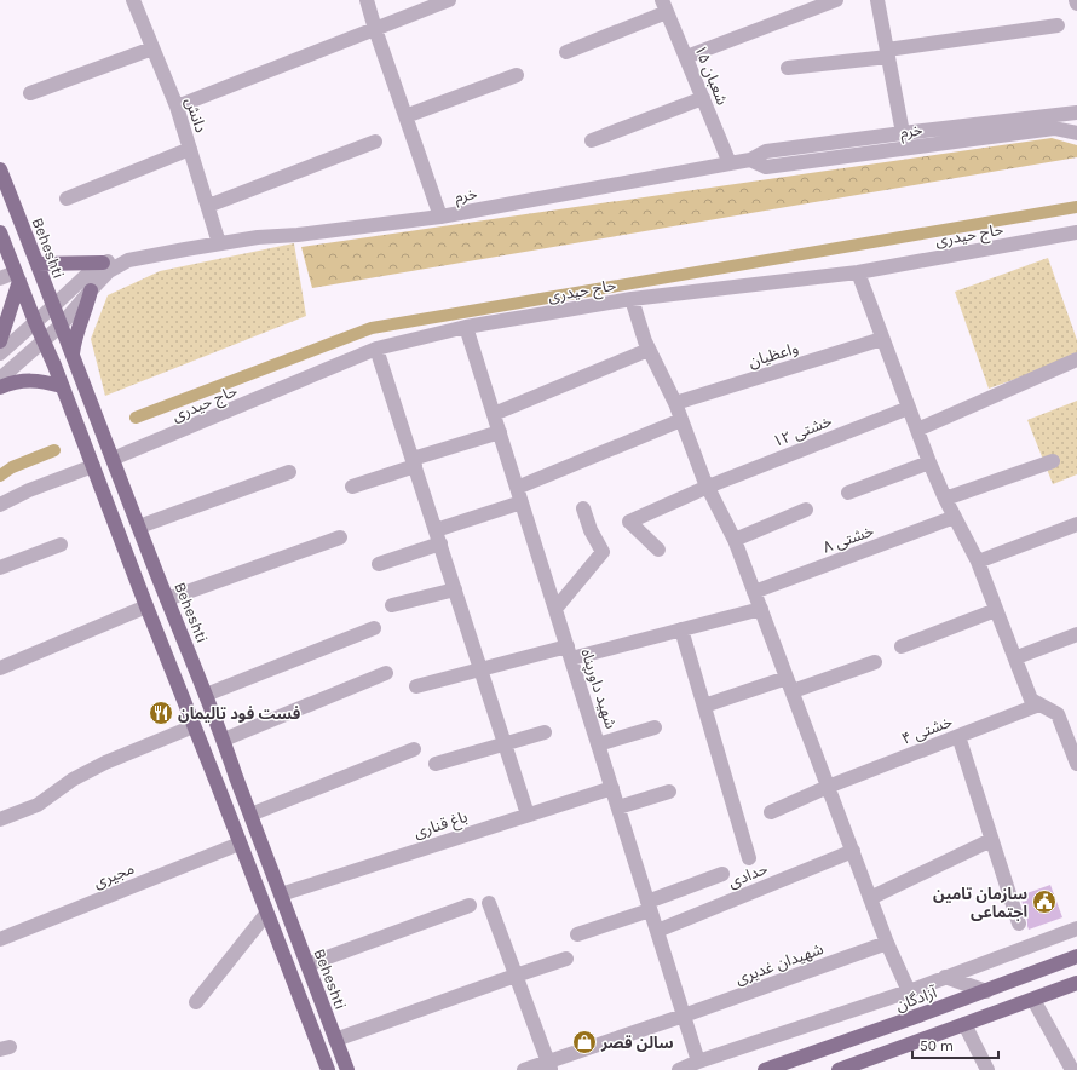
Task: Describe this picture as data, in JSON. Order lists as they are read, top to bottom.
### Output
{
  "streets": {
    "main road": ["Beheshti", "آزادگان"],
    "street": [
      "۱۵ شعبان",
      "دانش",
      "خرم",
      "حاج حیدری",
      "واعظیان",
      "خشتی ۱۲",
      "خشتی ۸",
      "شهید داورپناه",
      "خشتی ۴",
      "باغ قناری",
      "مجیری",
      "حدادی",
      "شهیدان غدیری"
    ]
  },
  "crossings": [
    ["۱۵ شعبان", "خرم"],
    ["دانش", "خرم"],
    ["خرم", "Beheshti"],
    ["حاج حیدری", "Beheshti"],
    ["حاج حیدری", "شهید داورپناه"],
    ["Beheshti", "باغ قناری"],
    ["شهید داورپناه", "باغ قناری"],
    ["شهید داورپناه", "حدادی"],
    ["شهید داورپناه", "شهیدان غدیری"]
  ],
  "places": {
    "restaurant": ["فست فود تالیمان"],
    "public building": ["سازمان تامین اجتماعی"],
    "shop": ["سالن قصر"]
  },
  "scale_bar": "50 m"
}
